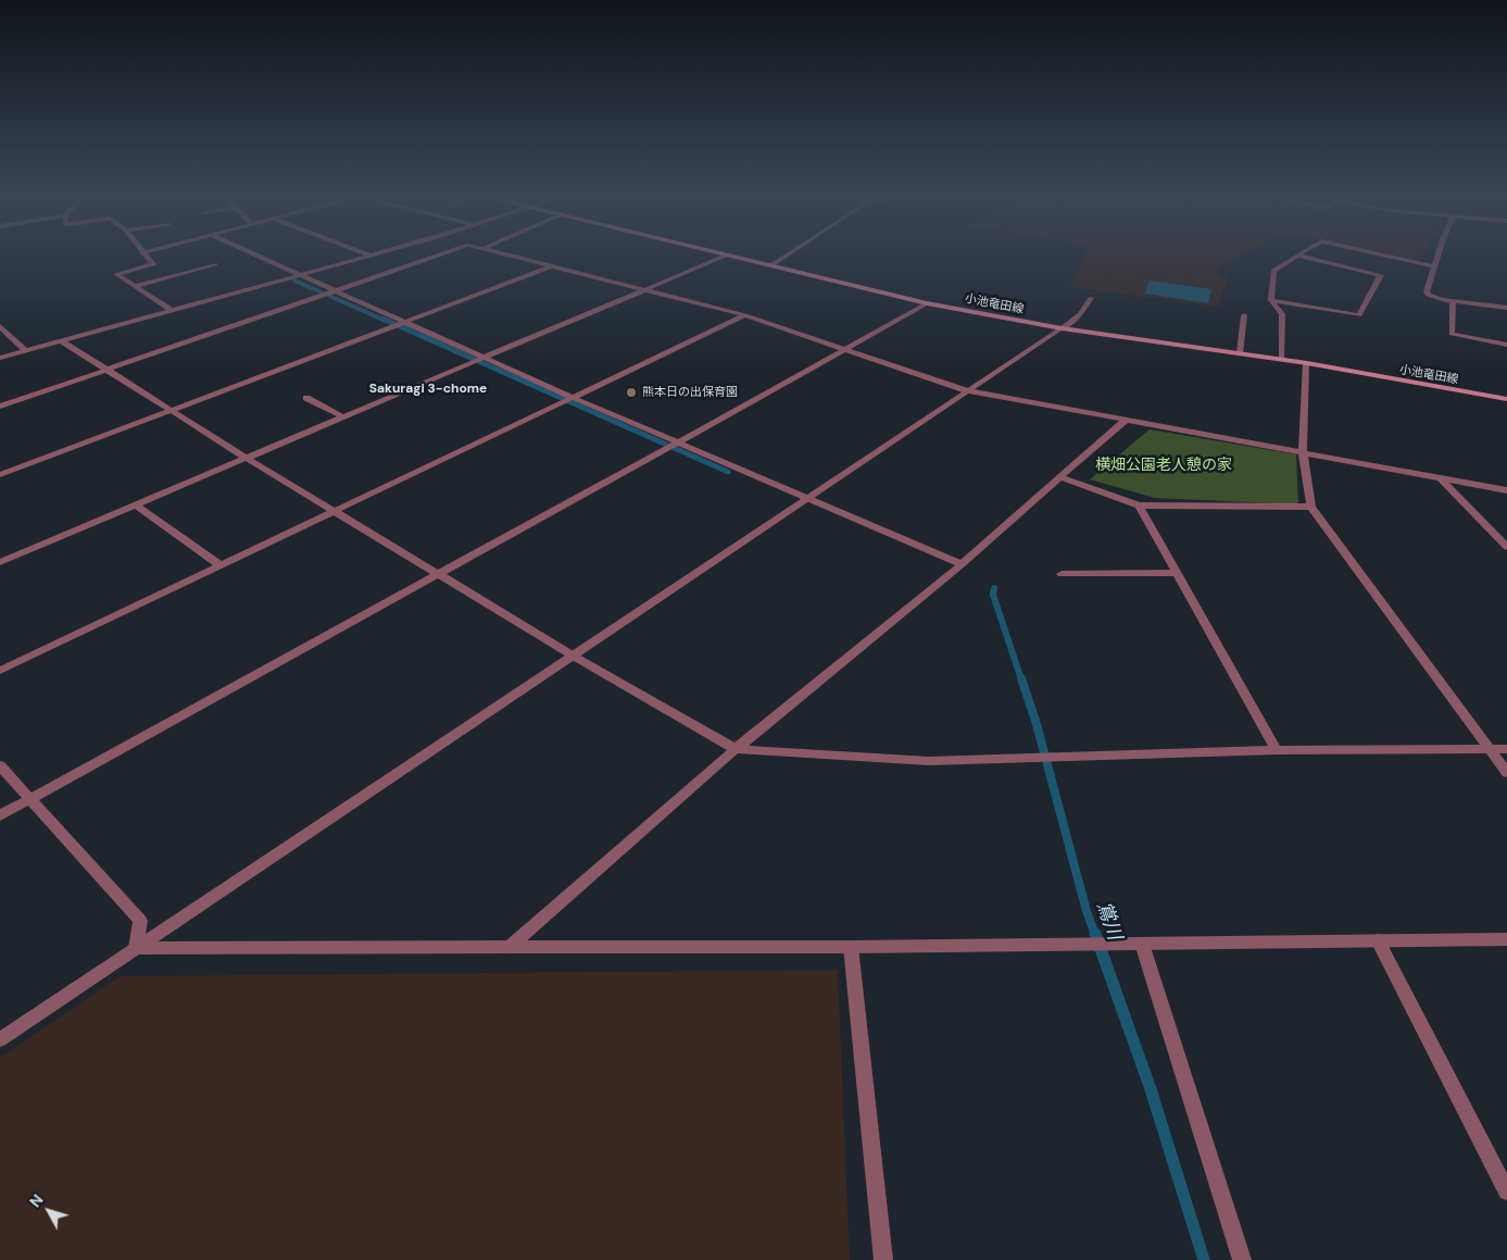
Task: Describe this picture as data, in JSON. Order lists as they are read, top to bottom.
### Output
{
  "streets": {
    "main road": ["小池竜田線"]
  },
  "districts": ["Sakuragi 3-chome"],
  "water": ["鴬川"],
  "parks": ["横畑公園老人憩の家"],
  "places": ["熊本日の出保育園"],
  "north": "top left"
}
